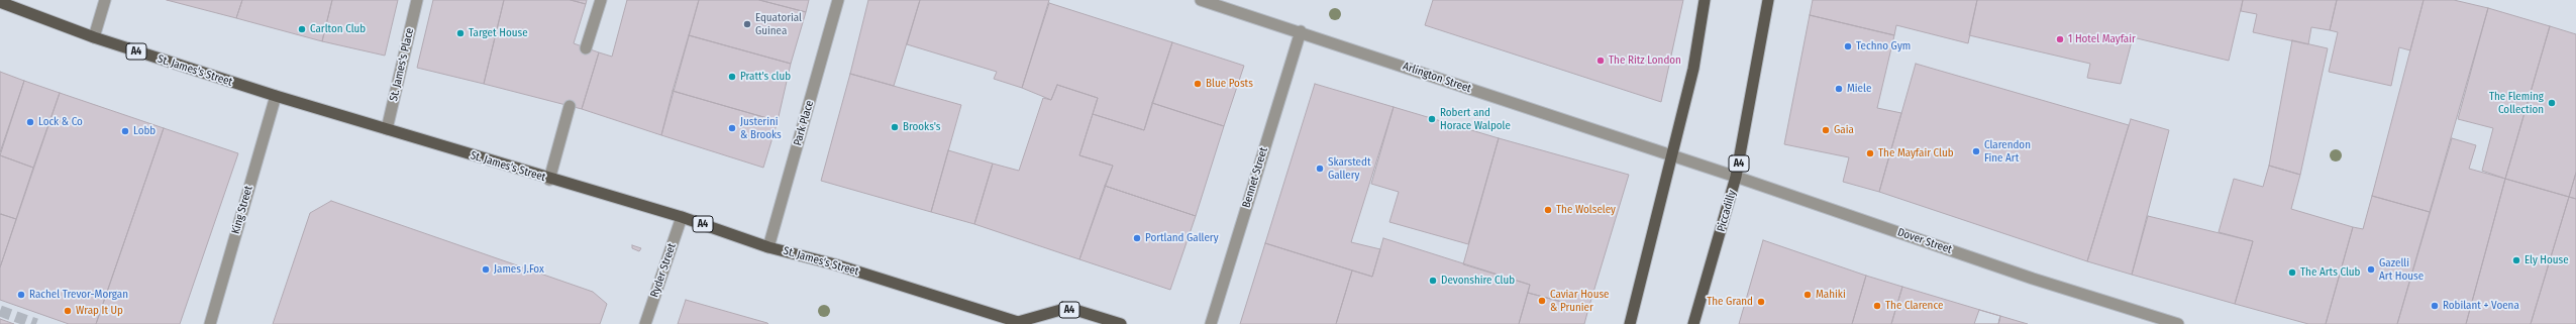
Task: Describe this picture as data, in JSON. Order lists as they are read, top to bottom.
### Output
{
  "streets": {
    "main road": ["A4", "St. James's Street", "Piccadilly"],
    "street": [
      "St. James's Place",
      "Arlington Street",
      "Park Place",
      "Bennet Street",
      "King Street",
      "Dover Street",
      "Ryder Street"
    ]
  },
  "crossings": [
    ["St. James's Place", "St. James's Street"],
    ["St. James's Street", "Park Place"],
    ["St. James's Street", "King Street"],
    ["St. James's Street", "Ryder Street"],
    ["Arlington Street", "Bennet Street"],
    ["Arlington Street", "Dover Street"],
    ["Piccadilly", "Dover Street"]
  ],
  "places": [
    "Equatorial Guinea",
    "Carlton Club",
    "Target House",
    "1 Hotel Mayfair",
    "Techno Gym",
    "The Ritz London",
    "Pratt's club",
    "Blue Posts",
    "Miele",
    "The Fleming Collection",
    "Robert and Horace Walpole",
    "Lock & Co",
    "Brooks's",
    "Justerini & Brooks",
    "Gaia",
    "Lobb",
    "Clarendon Fine Art",
    "The Mayfair Club",
    "Skarstedt Gallery",
    "The Wolseley",
    "Portland Gallery",
    "Ely House",
    "James J.Fox",
    "Gazelli Art House",
    "The Arts Club",
    "Devonshire Club",
    "Rachel Trevor-Morgan",
    "Mahiki",
    "Caviar House & Prunier",
    "The Grand",
    "The Clarence",
    "Robilant + Voena",
    "Wrap It Up"
  ]
}
